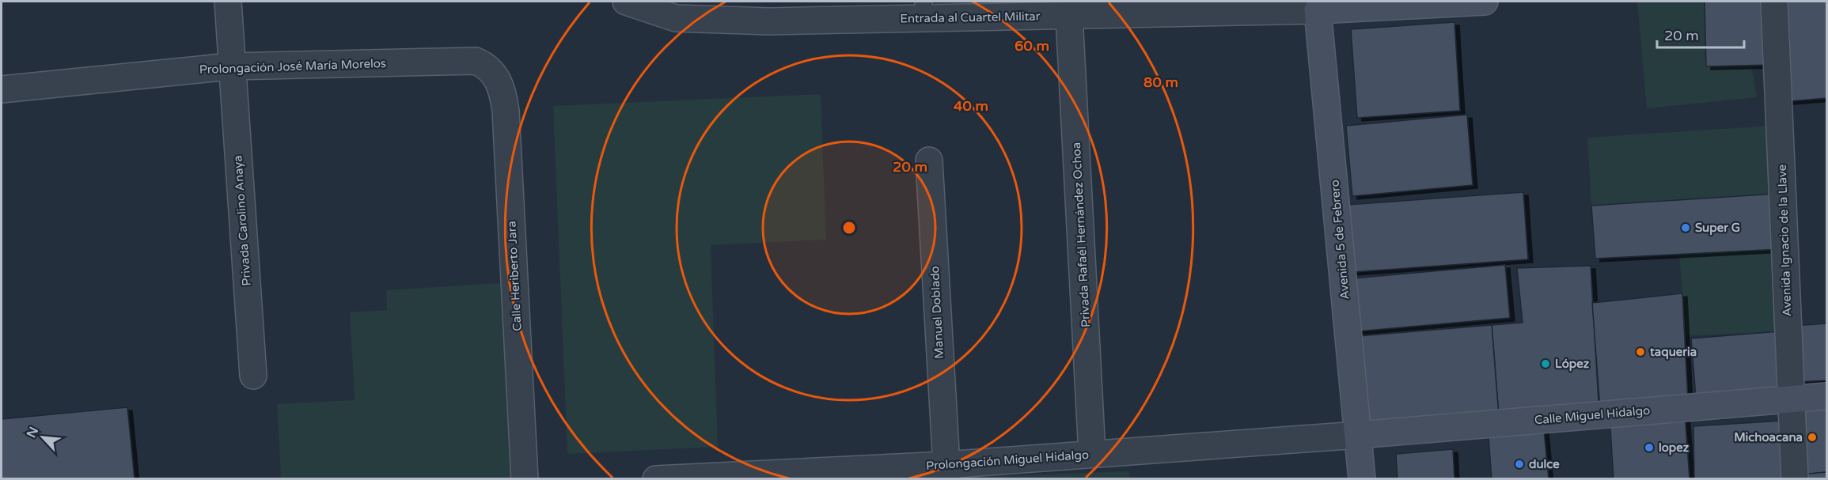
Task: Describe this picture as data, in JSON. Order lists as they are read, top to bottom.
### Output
{
  "streets": {
    "street": [
      "Entrada al Cuartel Militar",
      "Prolongación José María Morelos",
      "Privada Carolino Anaya",
      "Privada Rafaél Hernández Ochoa",
      "Avenida 5 de Febrero",
      "Avenida Ignacio de la Llave",
      "Calle Heriberto Jara",
      "Manuel Doblado",
      "Calle Miguel Hidalgo",
      "Prolongación Miguel Hidalgo"
    ]
  },
  "crossings": [
    ["Entrada al Cuartel Militar", "Privada Rafaél Hernández Ochoa"],
    ["Entrada al Cuartel Militar", "Avenida 5 de Febrero"],
    ["Prolongación José María Morelos", "Privada Carolino Anaya"],
    ["Prolongación José María Morelos", "Calle Heriberto Jara"],
    ["Privada Rafaél Hernández Ochoa", "Prolongación Miguel Hidalgo"],
    ["Avenida 5 de Febrero", "Calle Miguel Hidalgo"],
    ["Avenida 5 de Febrero", "Prolongación Miguel Hidalgo"],
    ["Avenida Ignacio de la Llave", "Calle Miguel Hidalgo"],
    ["Manuel Doblado", "Prolongación Miguel Hidalgo"],
    ["Calle Miguel Hidalgo", "Prolongación Miguel Hidalgo"]
  ],
  "places": [
    "Super G",
    "taqueria",
    "López",
    "Michoacana",
    "lopez",
    "dulce"
  ],
  "scale_bar": "20 m",
  "north": "top left",
  "rings": [
    "60 m",
    "80 m",
    "40 m",
    "20 m"
  ]
}
